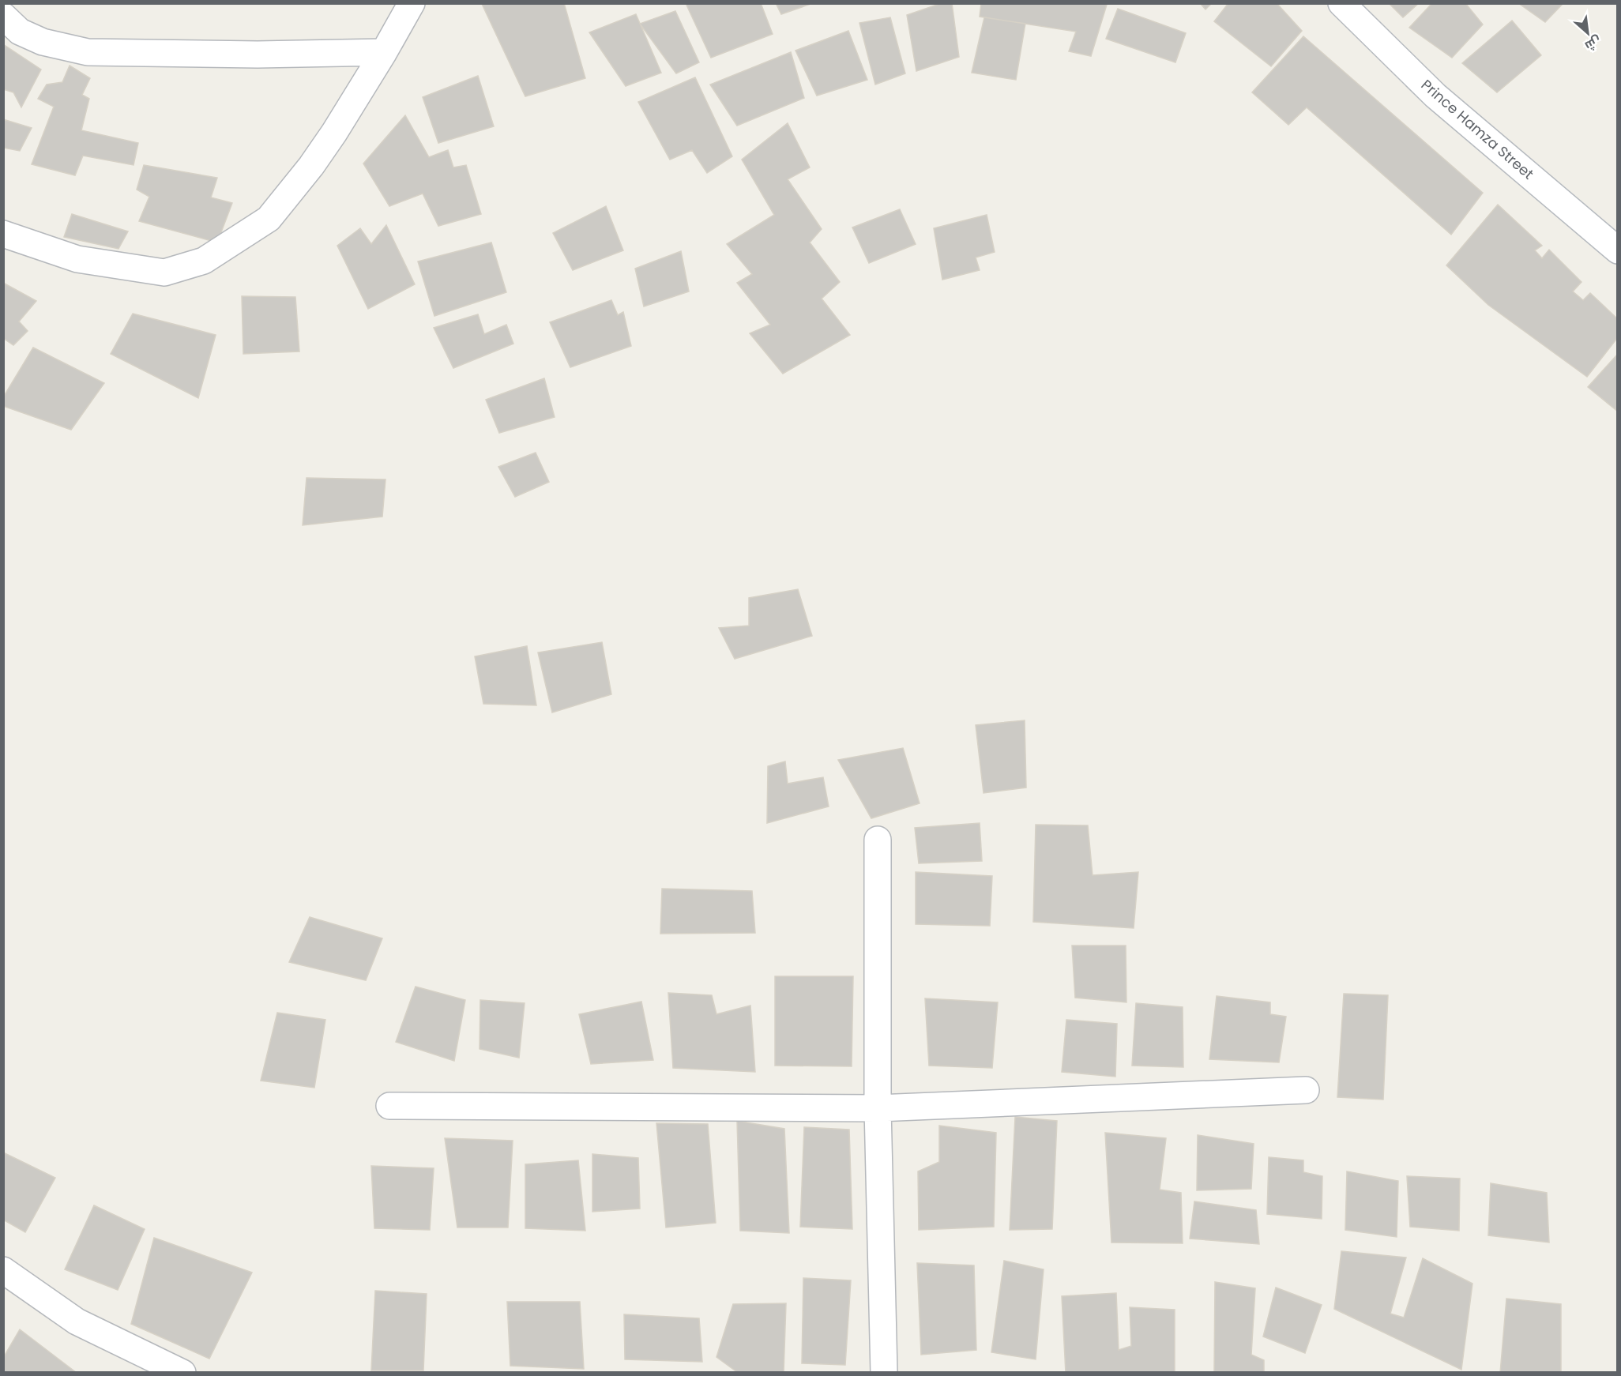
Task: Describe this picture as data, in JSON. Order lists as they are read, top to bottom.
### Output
{
  "streets": {
    "street": ["Prince Hamza Street"]
  },
  "north": "bottom right"
}
